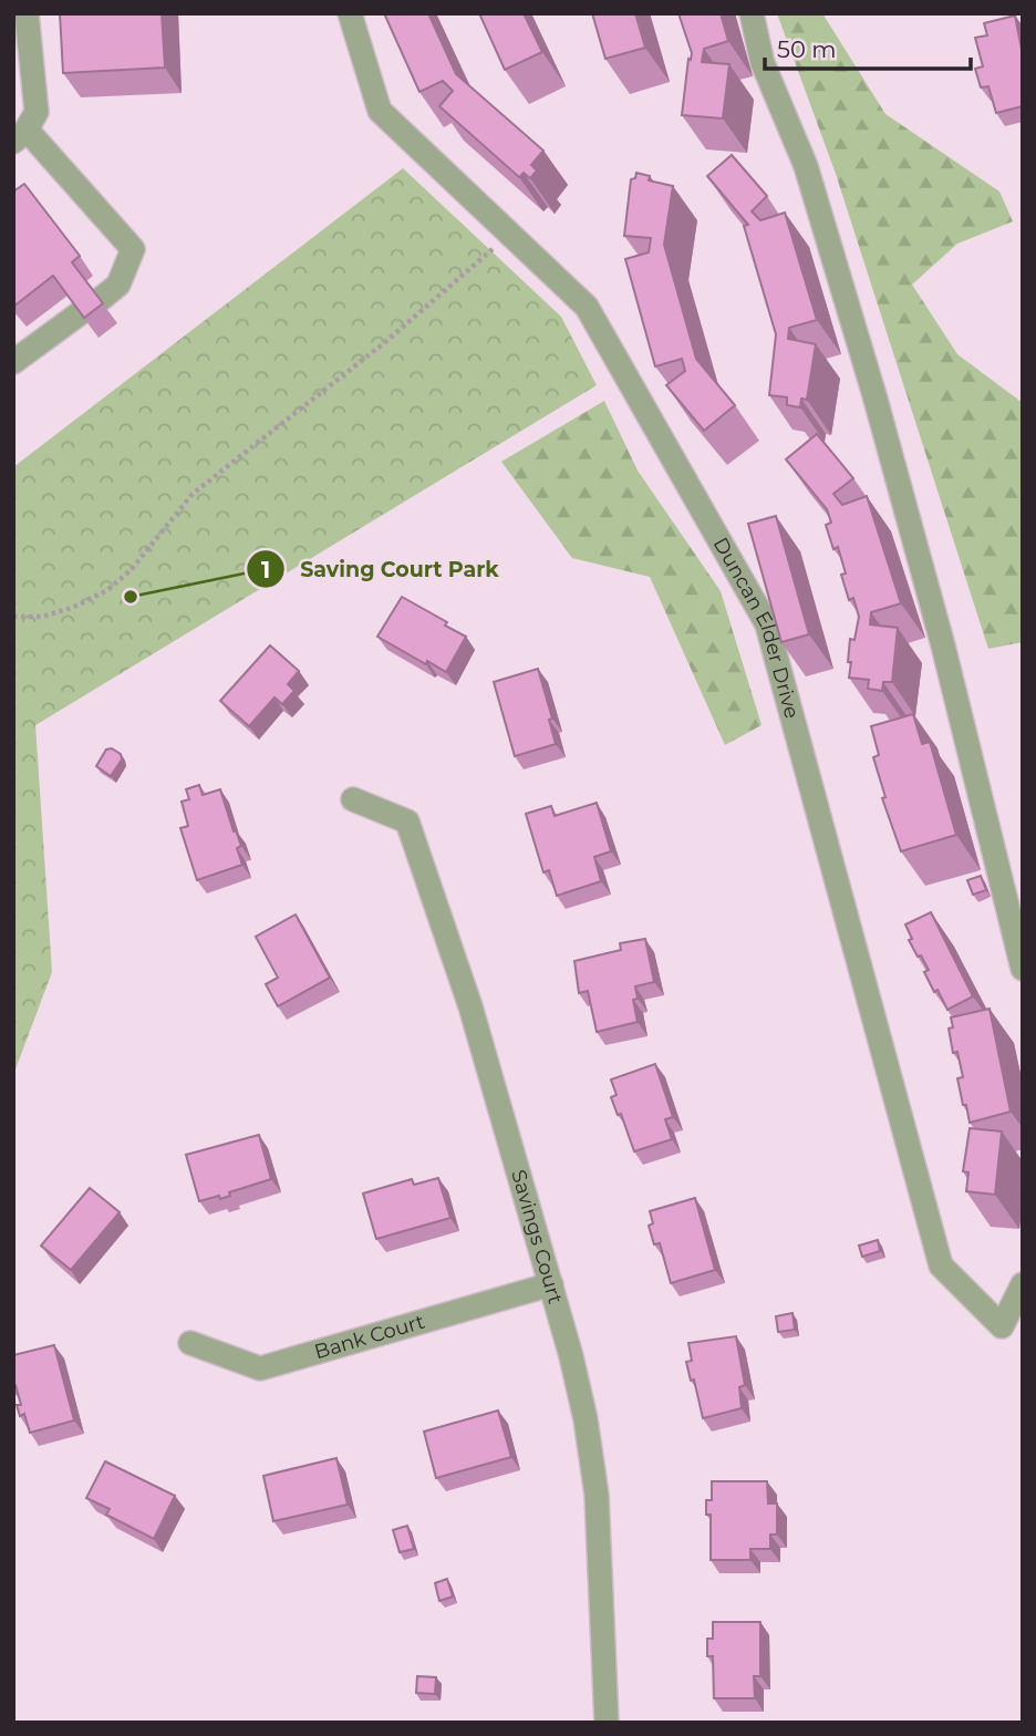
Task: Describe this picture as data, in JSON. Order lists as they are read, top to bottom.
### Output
{
  "streets": {
    "street": ["Duncan Elder Drive", "Savings Court", "Bank Court"]
  },
  "crossings": [
    ["Savings Court", "Bank Court"]
  ],
  "places": ["Saving Court Park"],
  "scale_bar": "50 m"
}
